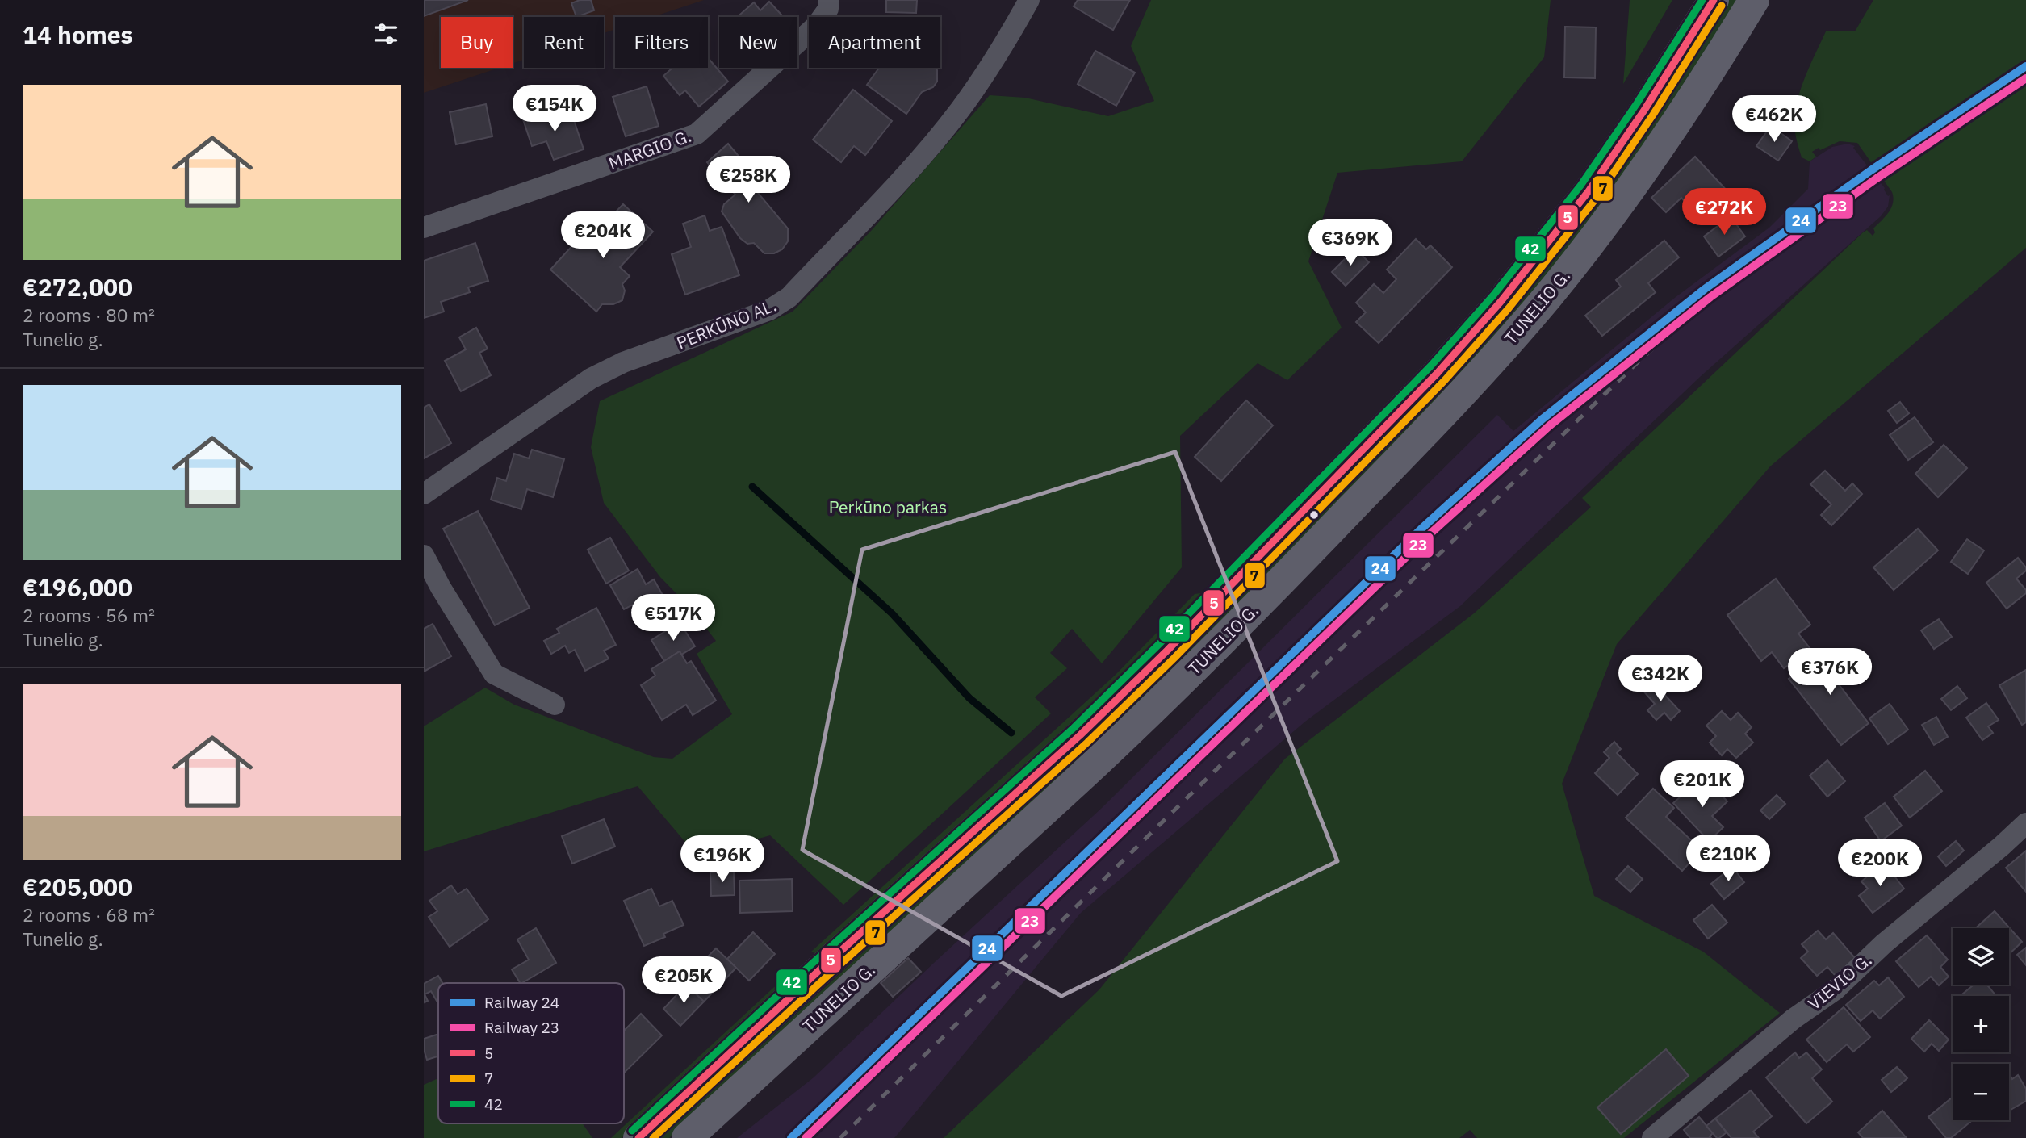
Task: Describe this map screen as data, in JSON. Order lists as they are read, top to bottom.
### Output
{
  "streets": {
    "main road": ["TUNELIO G."],
    "street": ["MARGIO G.", "PERKŪNO AL.", "VIEVIO G."]
  },
  "parks": ["Perkūno parkas"],
  "lines": [
    "transit line 5",
    "transit line 42",
    "transit line 7",
    "rail line 24",
    "rail line 23"
  ],
  "legend": [
    "Railway 24",
    "Railway 23",
    "5",
    "7",
    "42"
  ],
  "page": {
    "heading": "14 homes",
    "chip": [
      "Buy",
      "Rent",
      "Filters",
      "New",
      "Apartment"
    ],
    "list": [
      {
        "name": "€272,000",
        "note": "2 rooms · 80 m² · Tunelio g."
      },
      {
        "name": "€196,000",
        "note": "2 rooms · 56 m² · Tunelio g."
      },
      {
        "name": "€205,000",
        "note": "2 rooms · 68 m² · Tunelio g."
      }
    ],
    "price": [
      "€154K",
      "€462K",
      "€258K",
      "€272K",
      "€204K",
      "€369K",
      "€517K",
      "€376K",
      "€342K",
      "€201K",
      "€210K",
      "€196K",
      "€200K",
      "€205K"
    ],
    "map_buttons": ["+", "−"]
  }
}
